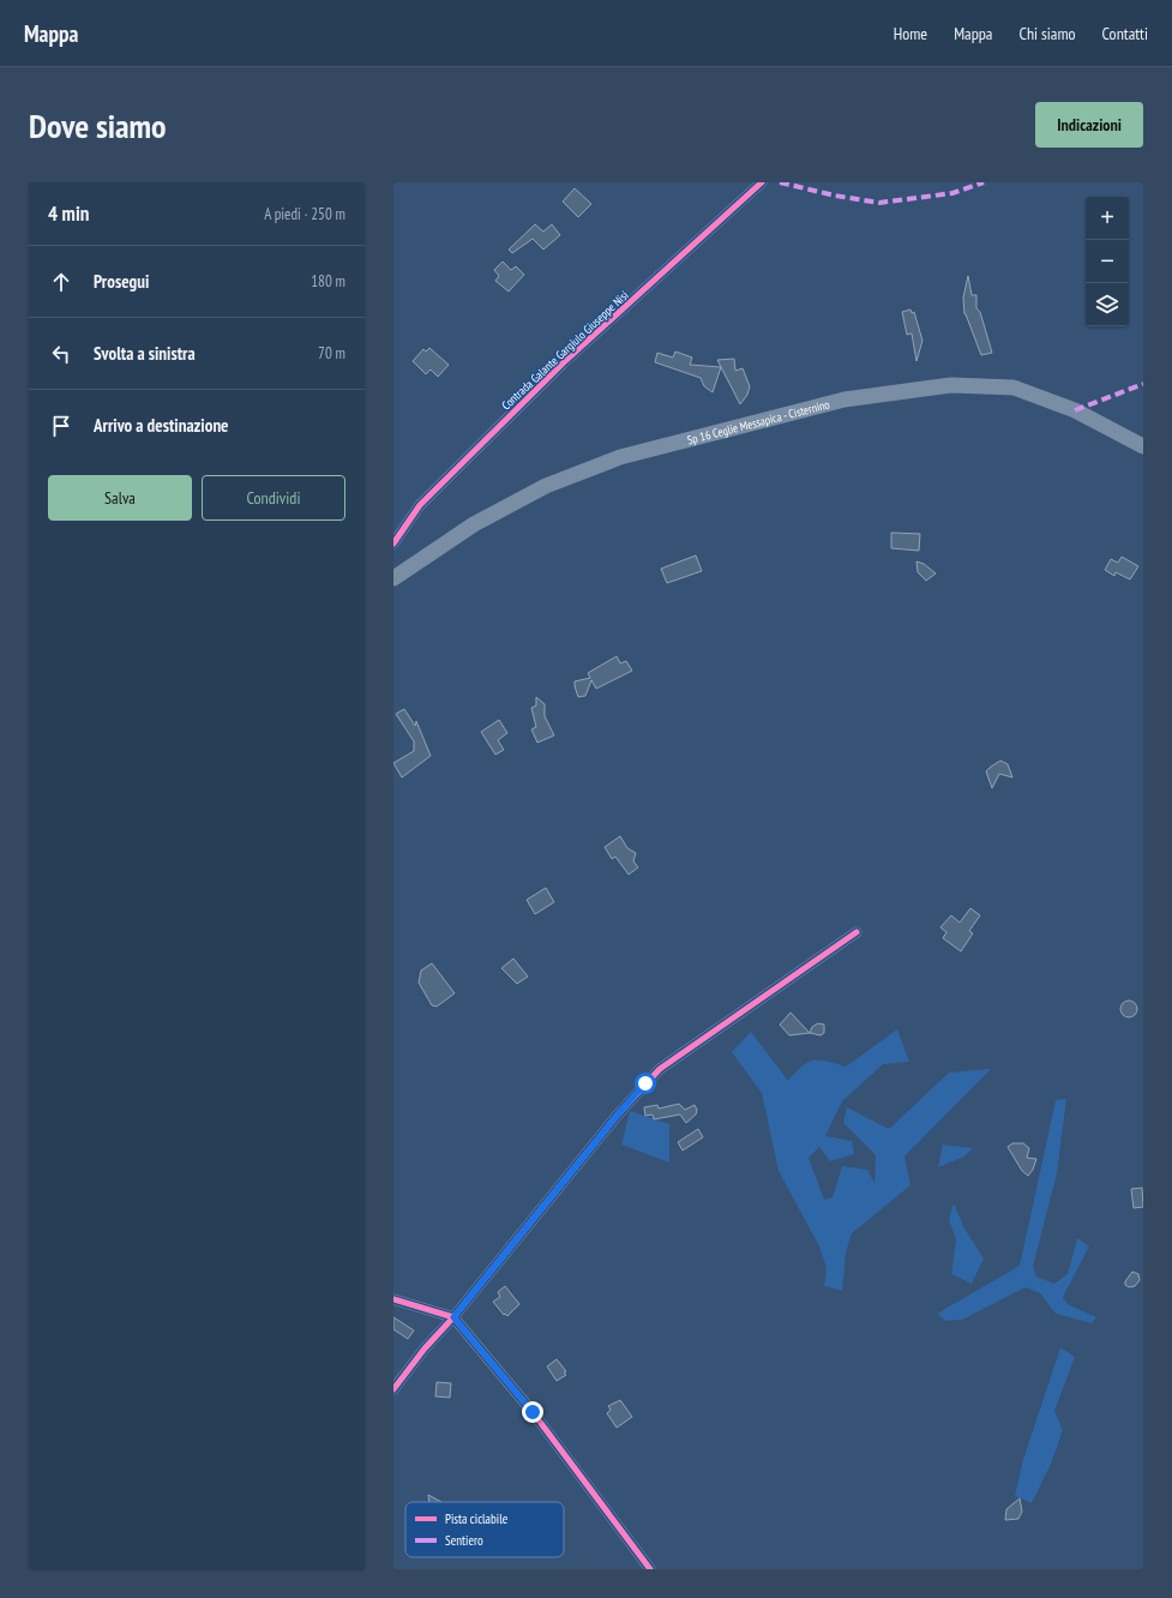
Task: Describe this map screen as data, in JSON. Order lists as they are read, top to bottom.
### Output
{
  "streets": {
    "main road": ["Sp 16 Ceglie Messapica - Cisternino"],
    "street": ["Contrada Galante Gargiulo Giuseppe Nisi"]
  },
  "legend": ["Pista ciclabile", "Sentiero"],
  "page": {
    "header": "Mappa",
    "nav": [
      "Home",
      "Mappa",
      "Chi siamo",
      "Contatti"
    ],
    "buttons": [
      "Indicazioni",
      ["Salva", "Condividi"]
    ],
    "title": "Dove siamo",
    "heading": ["4 min", "A piedi · 250 m"],
    "map_buttons": ["+", "−"],
    "list": [
      ["Prosegui", "180 m"],
      ["Svolta a sinistra", "70 m"],
      "Arrivo a destinazione"
    ]
  }
}
